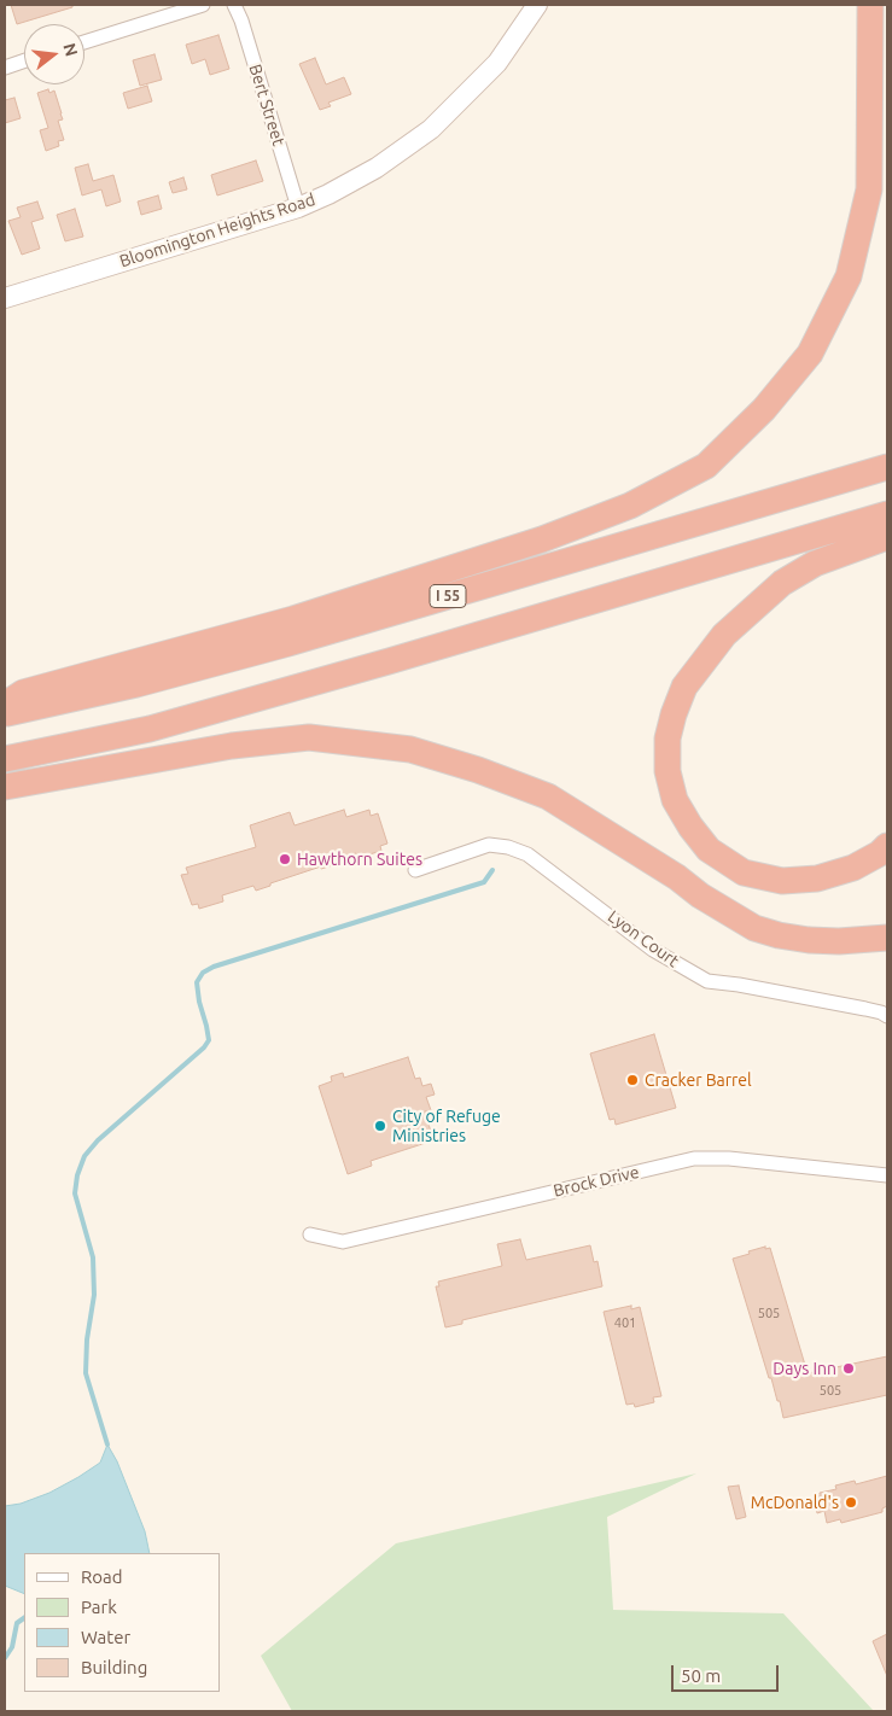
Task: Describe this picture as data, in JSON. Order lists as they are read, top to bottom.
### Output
{
  "streets": {
    "highway": ["I 55"],
    "main road": ["Bloomington Heights Road"],
    "street": ["Bert Street", "Lyon Court", "Brock Drive"]
  },
  "crossings": [
    ["Bert Street", "Bloomington Heights Road"]
  ],
  "places": [
    "Hawthorn Suites",
    "Cracker Barrel",
    "City of Refuge Ministries",
    "Days Inn",
    "McDonald's"
  ],
  "house_numbers": ["505", "401", "505"],
  "legend": [
    "Road",
    "Park",
    "Water",
    "Building"
  ],
  "scale_bar": "50 m",
  "north": "right"
}
